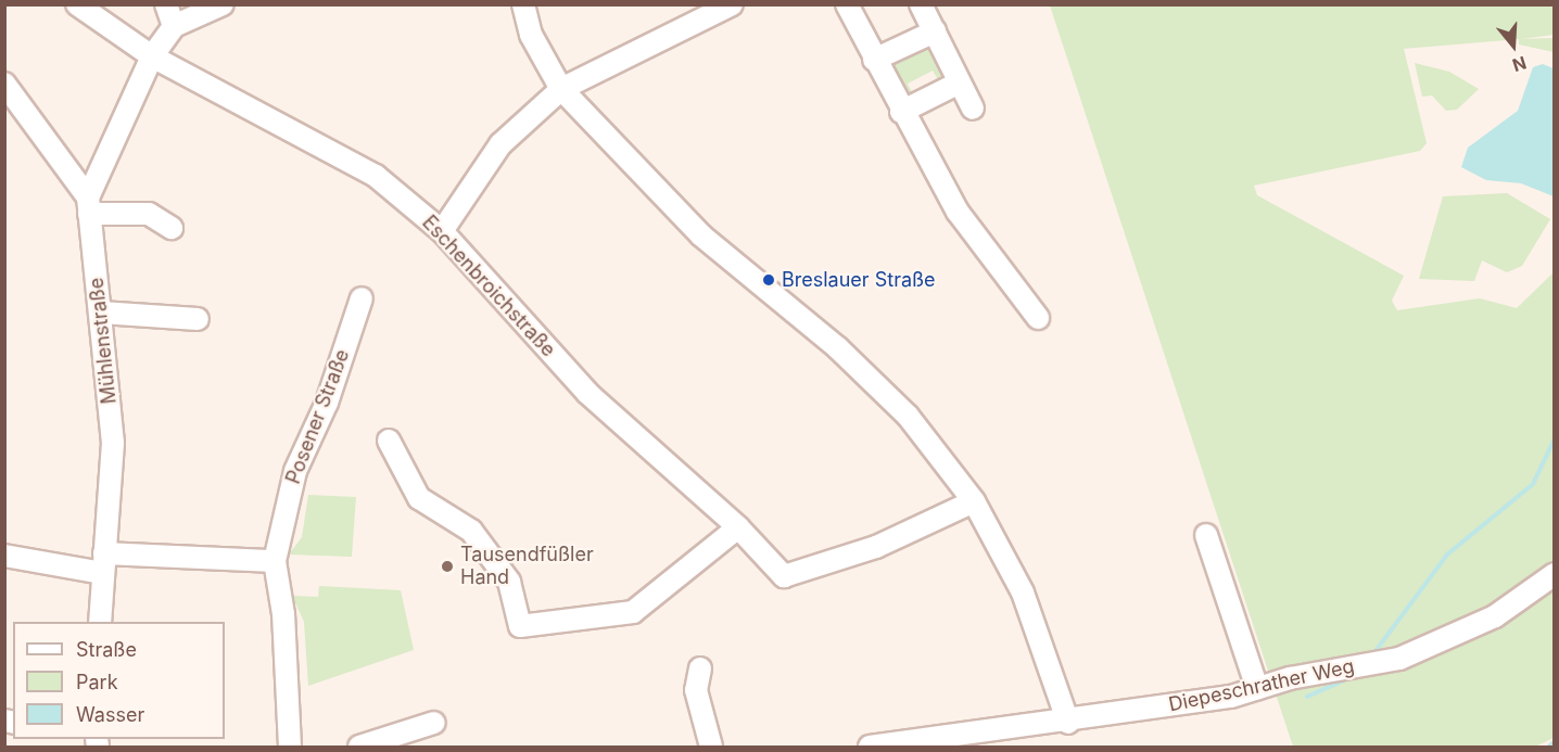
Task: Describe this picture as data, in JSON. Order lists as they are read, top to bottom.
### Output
{
  "streets": {
    "street": [
      "Eschenbroichstraße",
      "Mühlenstraße",
      "Posener Straße",
      "Diepeschrather Weg"
    ]
  },
  "places": ["Breslauer Straße", "Tausendfüßler Hand"],
  "legend": ["Straße", "Park", "Wasser"],
  "north": "bottom"
}
